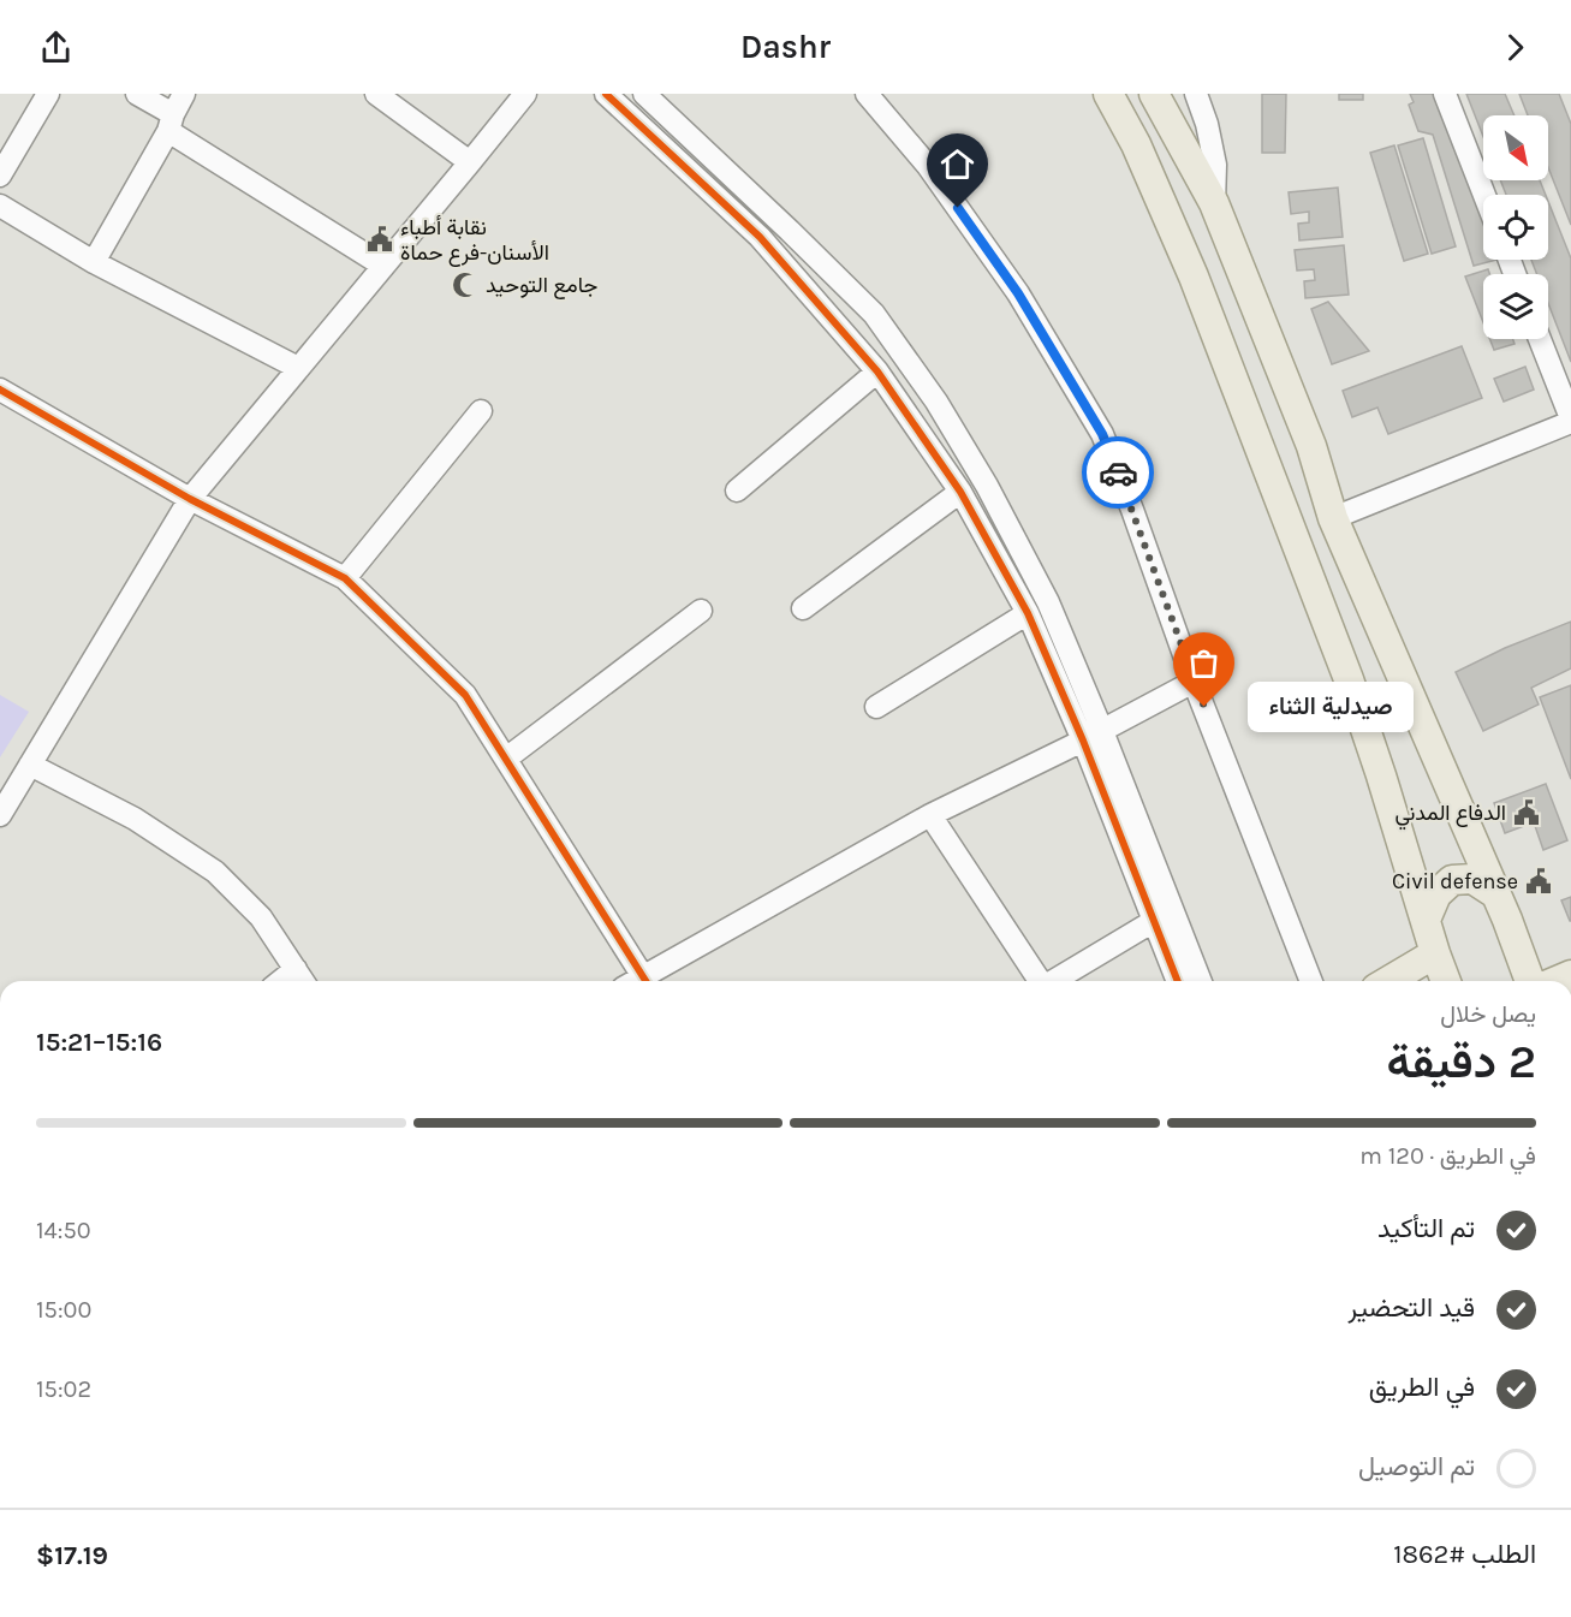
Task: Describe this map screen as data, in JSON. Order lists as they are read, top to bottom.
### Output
{
  "places": {
    "public building": ["نقابة أطباء الأسنان-فرع حماة", "الدفاع المدني", "Civil defense"],
    "mosque": ["جامع التوحيد"],
    "other": ["صيدلية الثناء"]
  },
  "north": "bottom right",
  "page": {
    "header": "Dashr",
    "bubble": "صيدلية الثناء",
    "heading": ["2 دقيقة", "يصل خلال", "15:16–15:21"],
    "panel": ["الطلب #1862", "$17.19"],
    "bar": "في الطريق · 120 m",
    "list": [
      ["تم التأكيد", "14:50"],
      ["قيد التحضير", "15:00"],
      ["في الطريق", "15:02"],
      "تم التوصيل"
    ]
  }
}
